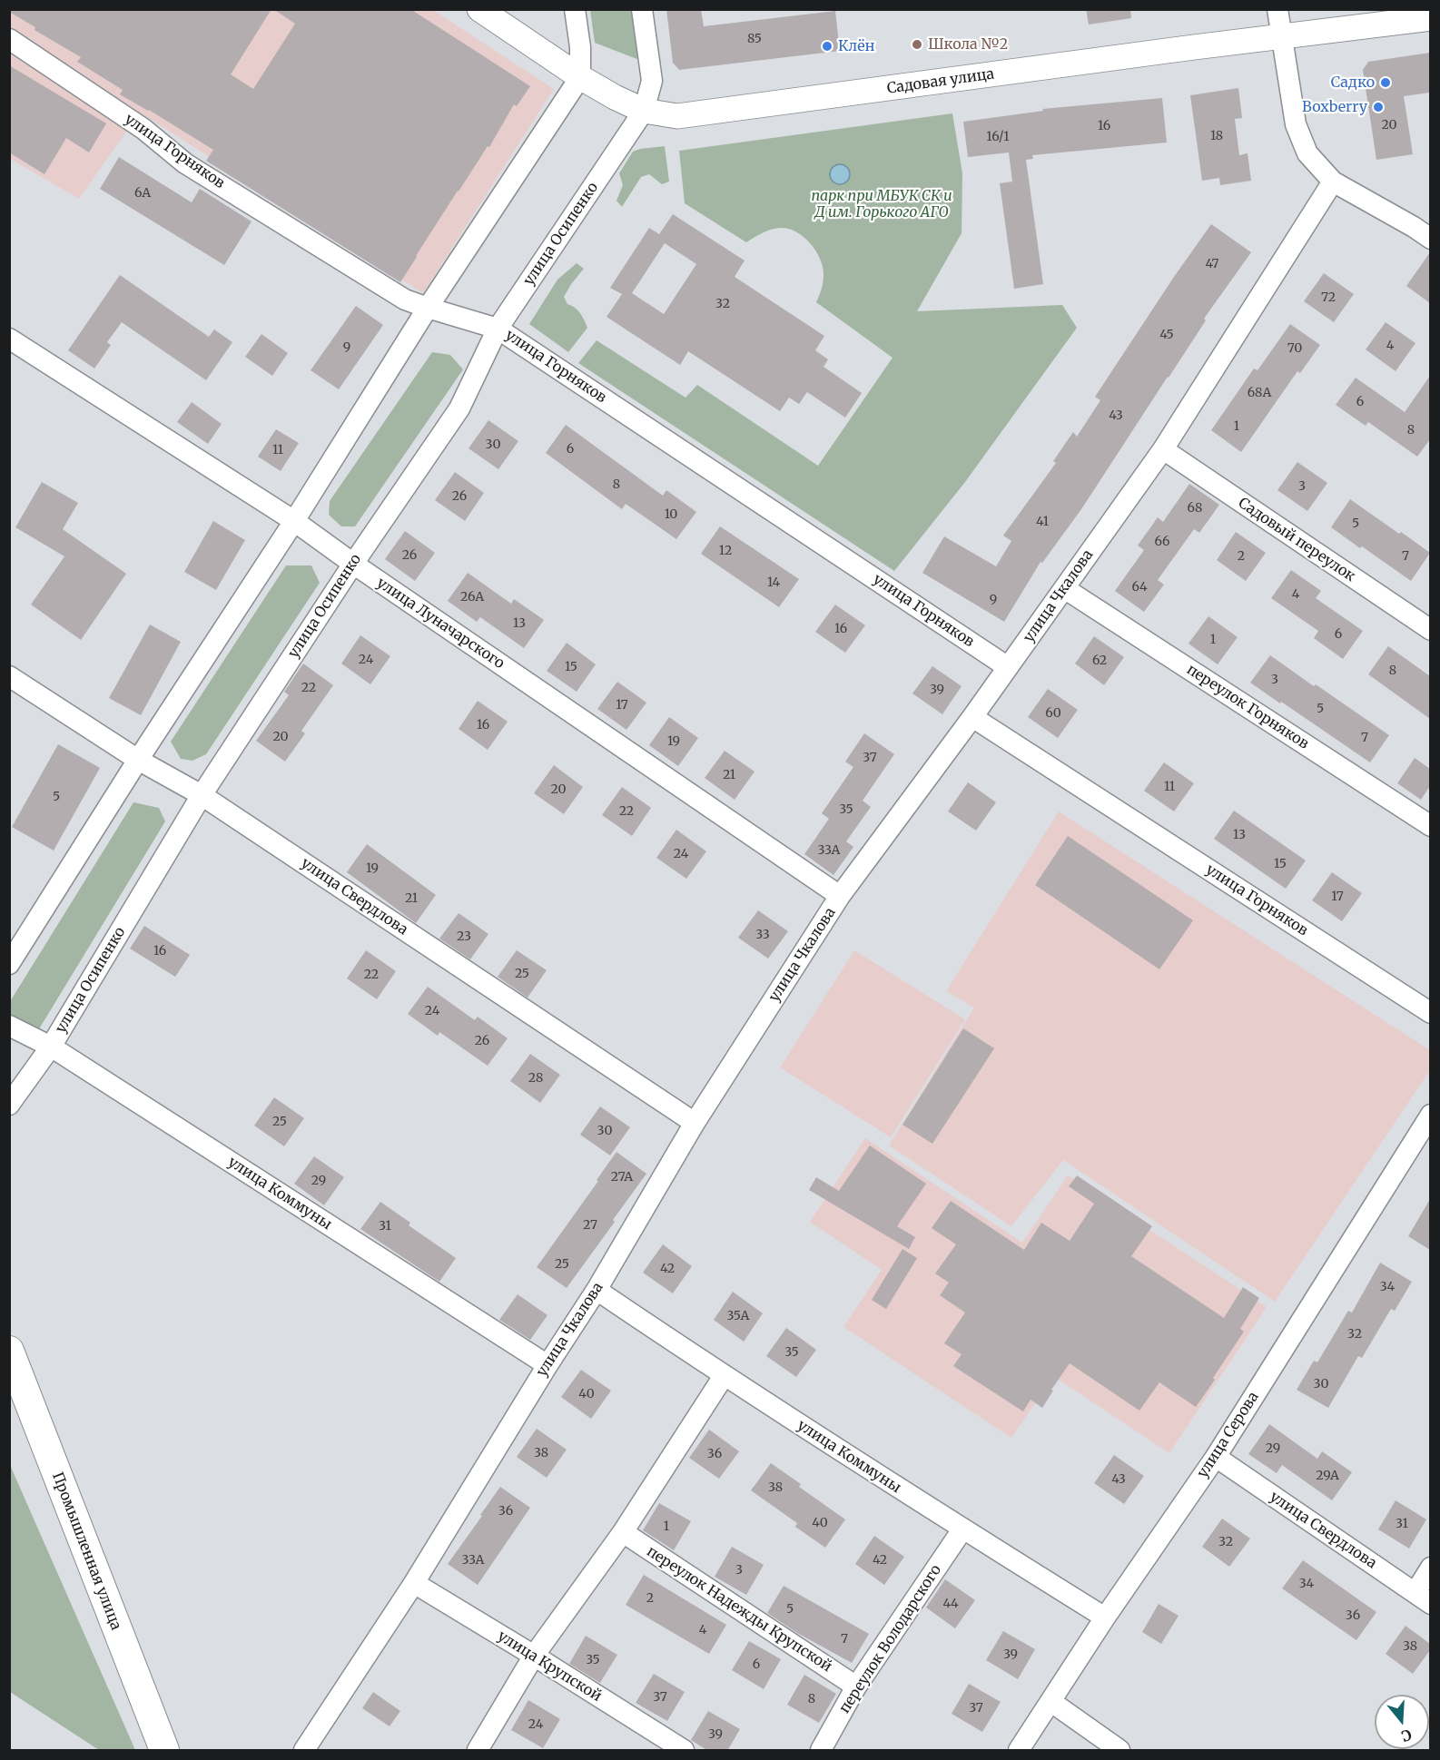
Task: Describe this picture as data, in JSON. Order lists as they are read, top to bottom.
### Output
{
  "streets": {
    "main road": ["Промышленная улица"],
    "street": [
      "Садовая улица",
      "улица Горняков",
      "улица Осипенко",
      "Садовый переулок",
      "улица Чкалова",
      "улица Луначарского",
      "переулок Горняков",
      "улица Свердлова",
      "улица Коммуны",
      "улица Серова",
      "переулок Надежды Крупской",
      "переулок Володарского",
      "улица Крупской"
    ]
  },
  "crossings": [
    ["Садовая улица", "улица Осипенко"],
    ["улица Горняков", "улица Осипенко"],
    ["улица Горняков", "улица Чкалова"],
    ["улица Осипенко", "улица Луначарского"],
    ["улица Осипенко", "улица Свердлова"],
    ["улица Осипенко", "улица Коммуны"],
    ["Садовый переулок", "улица Чкалова"],
    ["улица Чкалова", "улица Луначарского"],
    ["улица Чкалова", "переулок Горняков"],
    ["улица Чкалова", "улица Свердлова"],
    ["улица Чкалова", "улица Коммуны"],
    ["улица Чкалова", "улица Крупской"],
    ["улица Свердлова", "улица Серова"],
    ["улица Коммуны", "улица Серова"],
    ["улица Коммуны", "переулок Володарского"],
    ["переулок Надежды Крупской", "переулок Володарского"]
  ],
  "parks": ["парк при МБУК СК и Д им. Горького АГО"],
  "places": [
    "Школа №2",
    "Клён",
    "Садко",
    "Boxberry"
  ],
  "house_numbers": [
    "85",
    "20",
    "16",
    "18",
    "16/1",
    "6А",
    "47",
    "72",
    "32",
    "45",
    "4",
    "9",
    "70",
    "68А",
    "6",
    "43",
    "1",
    "8",
    "30",
    "6",
    "11",
    "8",
    "3",
    "26",
    "68",
    "10",
    "41",
    "5",
    "66",
    "12",
    "26",
    "2",
    "7",
    "14",
    "64",
    "4",
    "26А",
    "9",
    "13",
    "16",
    "6",
    "1",
    "24",
    "62",
    "15",
    "8",
    "3",
    "22",
    "39",
    "17",
    "5",
    "60",
    "16",
    "20",
    "7",
    "19",
    "37",
    "21",
    "11",
    "20",
    "5",
    "35",
    "22",
    "13",
    "33А",
    "24",
    "15",
    "19",
    "17",
    "21",
    "33",
    "23",
    "16",
    "25",
    "22",
    "24",
    "26",
    "28",
    "25",
    "30",
    "27А",
    "29",
    "27",
    "31",
    "25",
    "42",
    "34",
    "35А",
    "32",
    "35",
    "30",
    "40",
    "29",
    "38",
    "36",
    "29А",
    "43",
    "38",
    "36",
    "40",
    "31",
    "1",
    "32",
    "33А",
    "42",
    "3",
    "34",
    "2",
    "44",
    "5",
    "36",
    "4",
    "7",
    "38",
    "39",
    "35",
    "6",
    "37",
    "8",
    "37",
    "24",
    "39"
  ],
  "north": "bottom"
}
